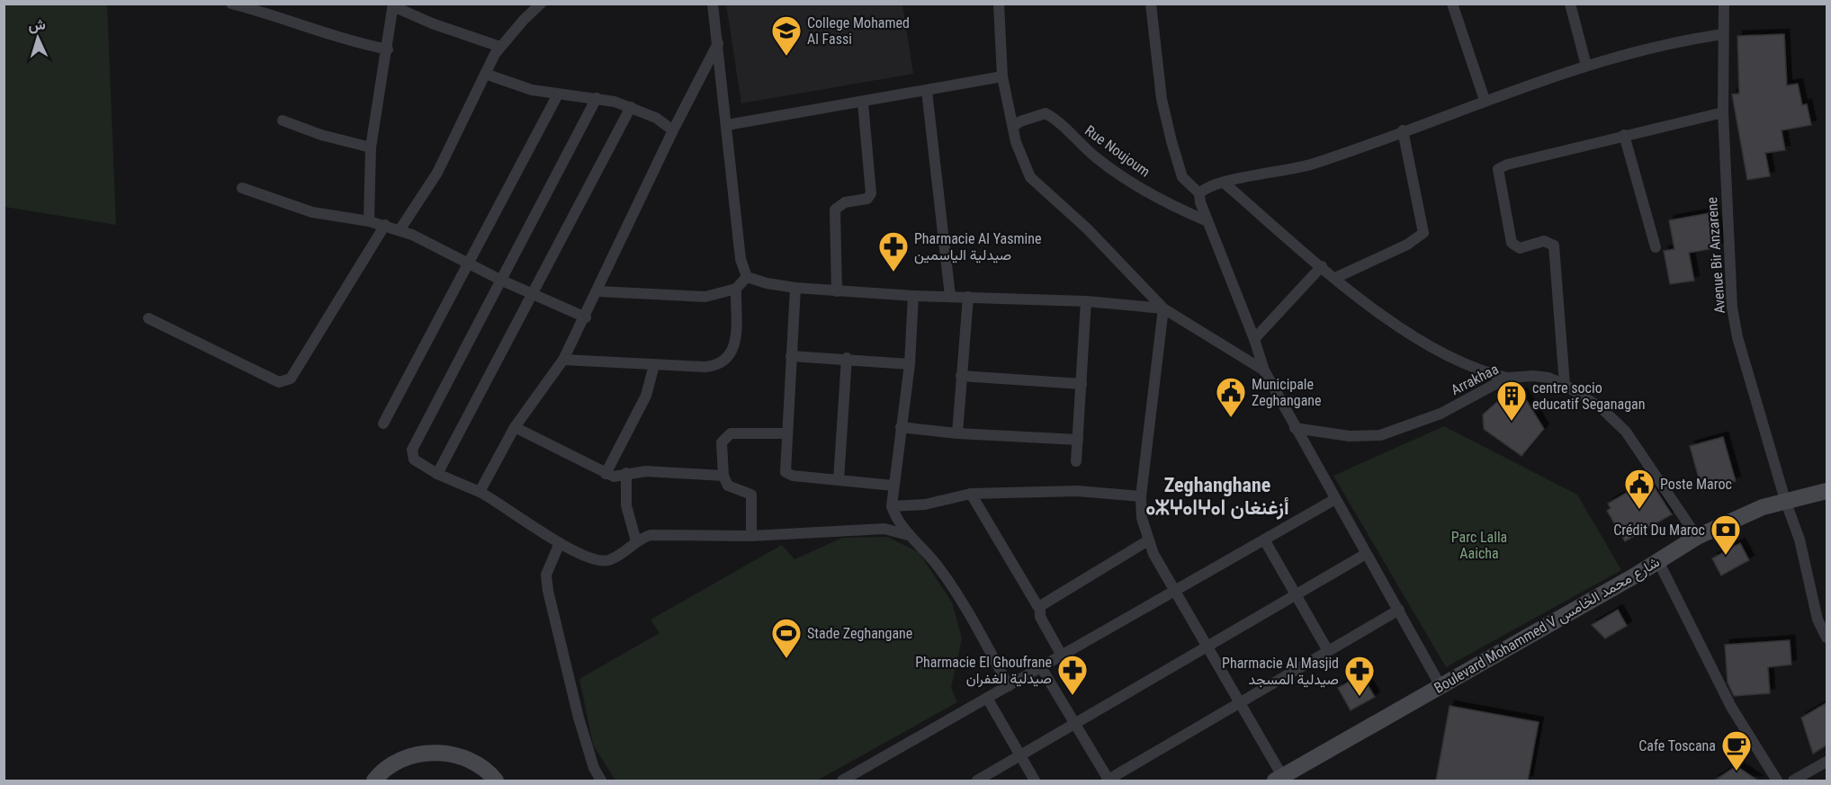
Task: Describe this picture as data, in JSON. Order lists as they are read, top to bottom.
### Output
{
  "streets": {
    "main road": ["Boulevard Mohammed V شارع محمد الخامس"],
    "street": ["Rue Noujoum", "Avenue Bir Anzarene", "Arrakhaa"]
  },
  "crossings": [
    ["Avenue Bir Anzarene", "Boulevard Mohammed V شارع محمد الخامس"],
    ["Arrakhaa", "Boulevard Mohammed V شارع محمد الخامس"]
  ],
  "districts": ["Zeghanghane ⴰⵣⵖⴰⵏⵖⴰⵏ أزغنغان"],
  "parks": ["Parc Lalla Aaicha"],
  "places": {
    "school or university": ["College Mohamed Al Fassi"],
    "pharmacy": ["Pharmacie Al Yasmine صيدلية الياسمين", "Pharmacie El Ghoufrane صيدلية الغفران", "Pharmacie Al Masjid صيدلية المسجد"],
    "public building": ["Municipale Zeghangane", "Poste Maroc"],
    "building": ["centre socio educatif Seganagan"],
    "bank": ["Crédit Du Maroc"],
    "sports": ["Stade Zeghangane"],
    "cafe": ["Cafe Toscana"]
  },
  "north": "top"
}
